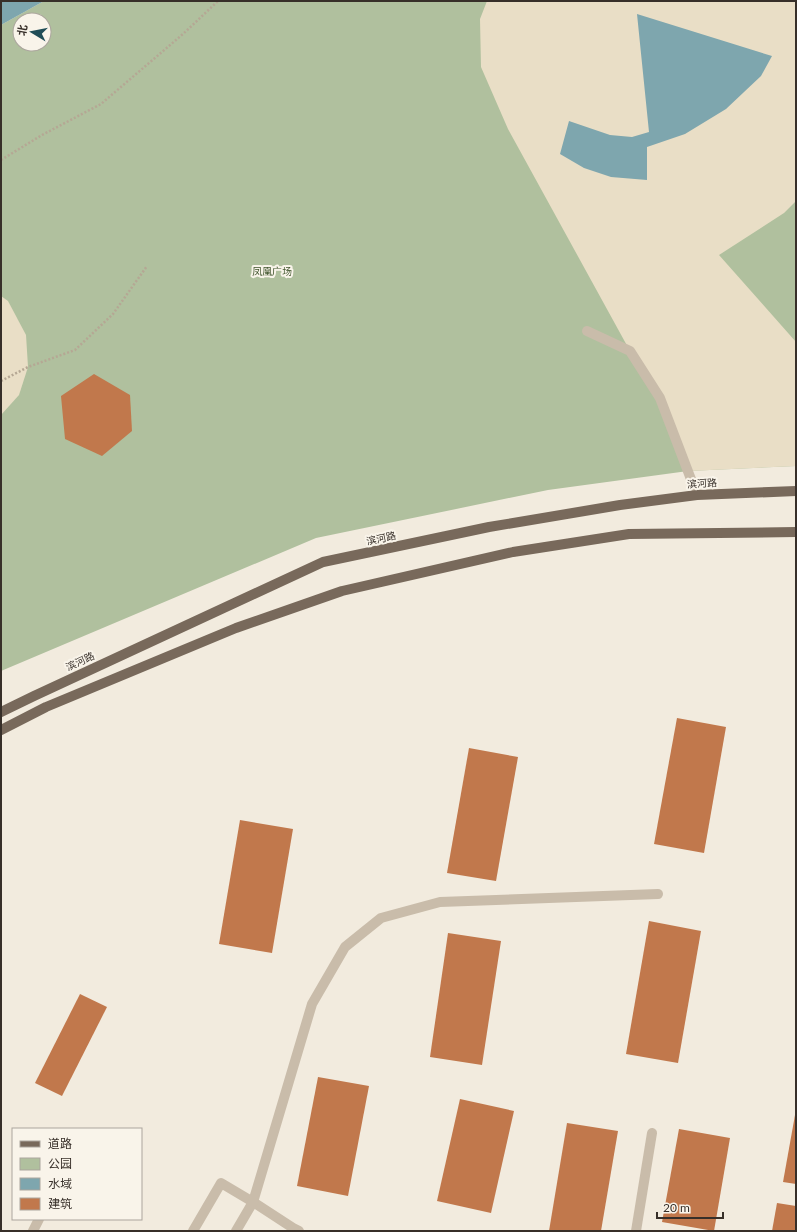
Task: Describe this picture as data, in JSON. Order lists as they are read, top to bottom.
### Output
{
  "streets": {
    "main road": ["滨河路"]
  },
  "parks": ["凤凰广场"],
  "legend": [
    "道路",
    "公园",
    "水域",
    "建筑"
  ],
  "scale_bar": "20 m",
  "north": "left"
}
